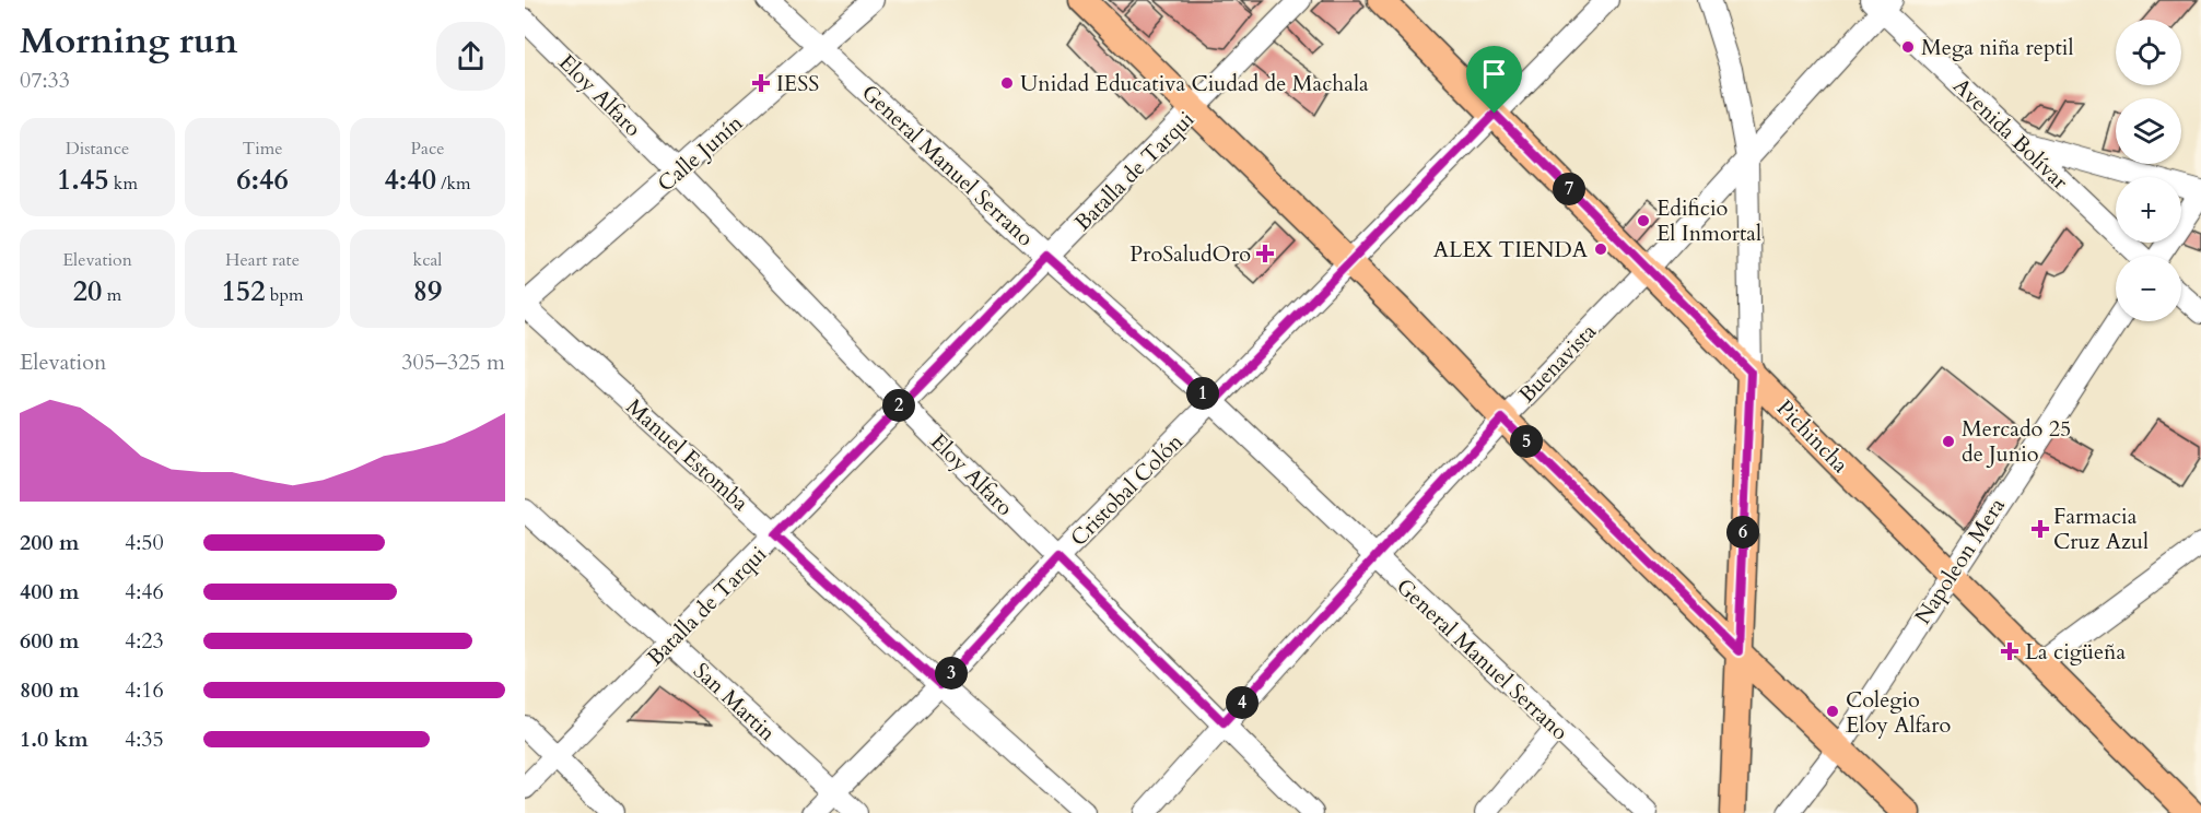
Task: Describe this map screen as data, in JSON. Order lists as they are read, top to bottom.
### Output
{
  "streets": {
    "main road": ["Pichincha"],
    "street": [
      "Eloy Alfaro",
      "Avenida Bolívar",
      "Calle Junín",
      "General Manuel Serrano",
      "Batalla de Tarqui",
      "Buenavista",
      "Manuel Estomba",
      "Cristobal Colón",
      "Napoleon Mera",
      "San Martin"
    ]
  },
  "crossings": [
    ["Eloy Alfaro", "Calle Junín"],
    ["Eloy Alfaro", "Batalla de Tarqui"],
    ["Eloy Alfaro", "Buenavista"],
    ["Eloy Alfaro", "Cristobal Colón"],
    ["Avenida Bolívar", "Buenavista"],
    ["Calle Junín", "General Manuel Serrano"],
    ["Calle Junín", "Manuel Estomba"],
    ["General Manuel Serrano", "Batalla de Tarqui"],
    ["General Manuel Serrano", "Buenavista"],
    ["General Manuel Serrano", "Cristobal Colón"],
    ["Batalla de Tarqui", "Manuel Estomba"],
    ["Batalla de Tarqui", "San Martin"],
    ["Buenavista", "Pichincha"],
    ["Pichincha", "Cristobal Colón"],
    ["Pichincha", "Napoleon Mera"],
    ["Manuel Estomba", "Cristobal Colón"],
    ["Cristobal Colón", "San Martin"]
  ],
  "places": {
    "other": [
      "Mega niña reptil",
      "Unidad Educativa Ciudad de Machala",
      "Edificio El Inmortal",
      "ALEX TIENDA",
      "Mercado 25 de Junio",
      "Colegio Eloy Alfaro"
    ],
    "health": [
      "IESS",
      "ProSaludOro",
      "Farmacia Cruz Azul",
      "La cigüeña"
    ]
  },
  "page": {
    "heading": ["Morning run", "07:33"],
    "map_buttons": ["+", "−"],
    "stats": [
      ["Distance", "1.45 km"],
      ["Time", "6:46"],
      ["Pace", "4:40 /km"],
      ["Elevation", "20 m"],
      ["Heart rate", "152 bpm"],
      ["kcal", "89"]
    ],
    "pins": [
      "7",
      "1",
      "2",
      "5",
      "6",
      "3",
      "4"
    ],
    "chart": ["Elevation", "305–325 m"],
    "list": [
      {
        "name": "200 m",
        "note": "4:50"
      },
      {
        "name": "400 m",
        "note": "4:46"
      },
      {
        "name": "600 m",
        "note": "4:23"
      },
      {
        "name": "800 m",
        "note": "4:16"
      },
      {
        "name": "1.0 km",
        "note": "4:35"
      }
    ]
  }
}
